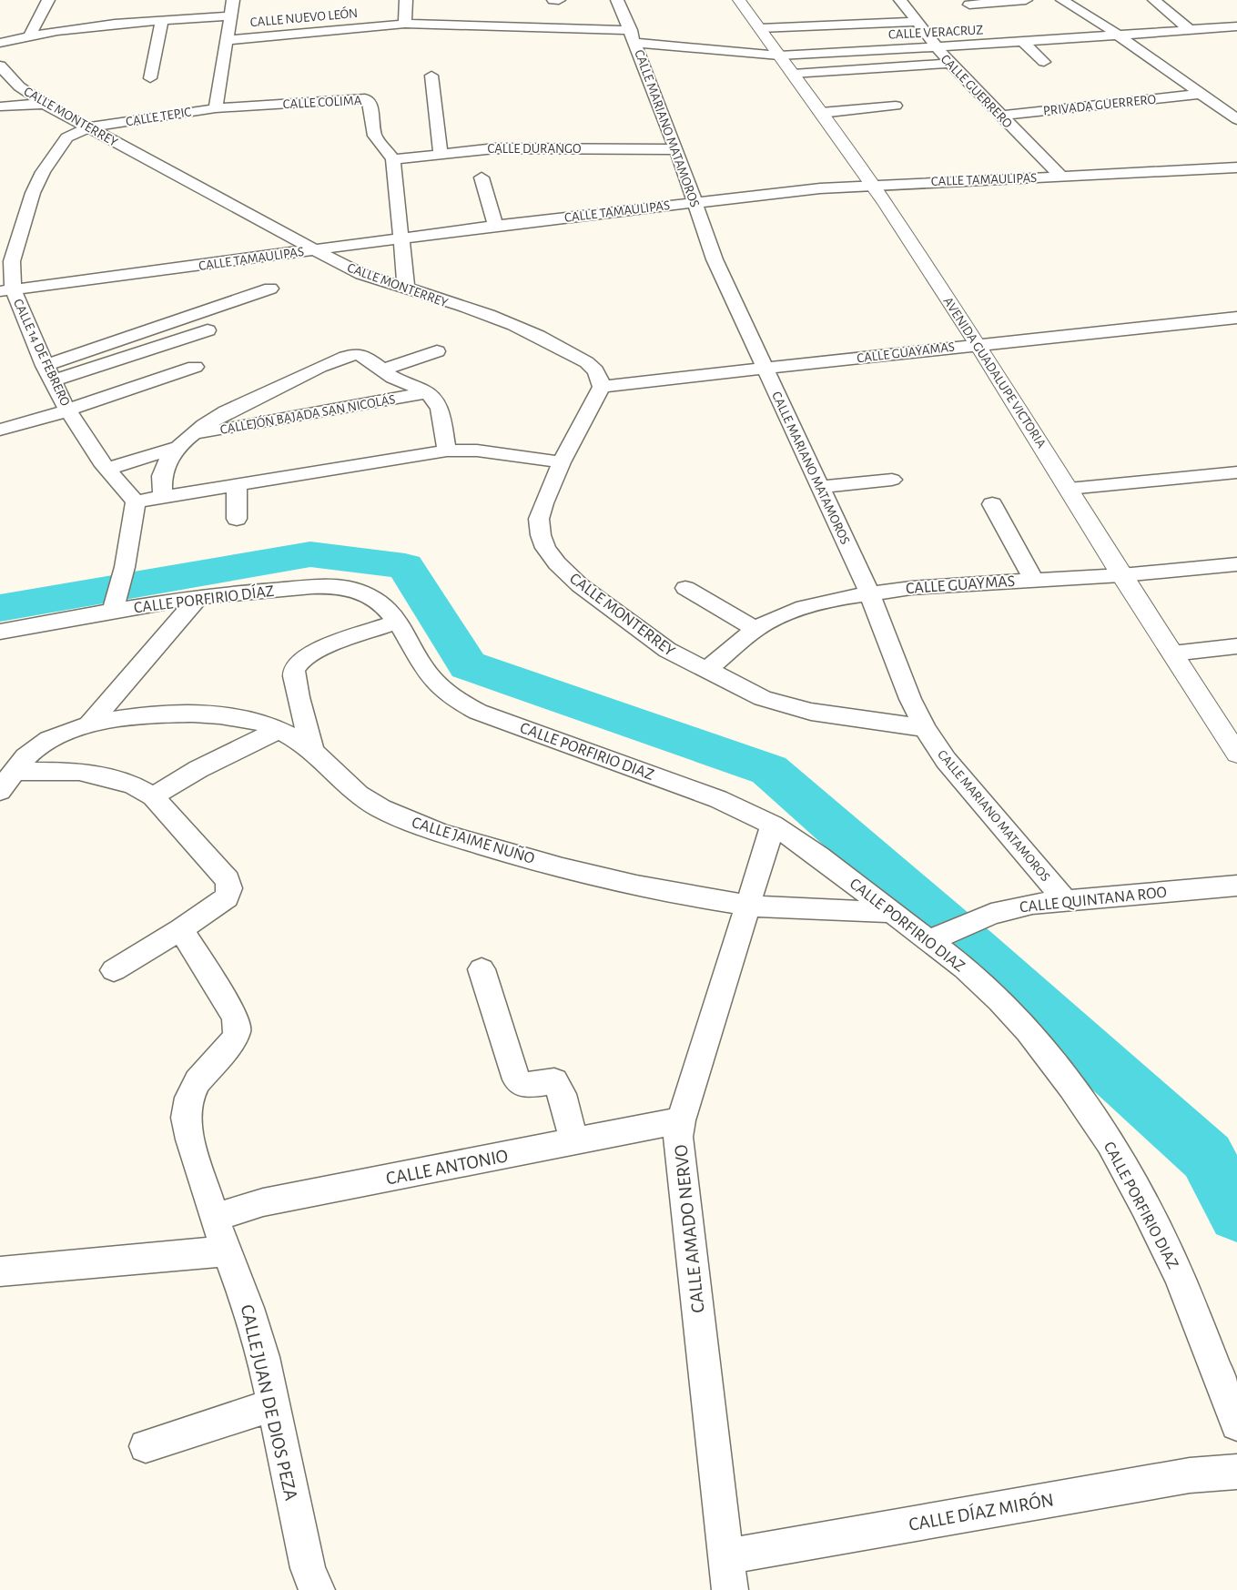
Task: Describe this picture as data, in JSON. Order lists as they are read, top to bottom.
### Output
{
  "streets": {
    "main road": ["AVENIDA GUADALUPE VICTORIA"],
    "street": [
      "CALLE NUEVO LEÓN",
      "CALLE VERACRUZ",
      "CALLE GUERRERO",
      "CALLE COLIMA",
      "PRIVADA GUERRERO",
      "CALLE MONTERREY",
      "CALLE TEPIC",
      "CALLE MARIANO MATAMOROS",
      "CALLE DURANGO",
      "CALLE TAMAULIPAS",
      "CALLE 14 DE FEBRERO",
      "CALLE GUAYAMAS",
      "CALLEJÓN BAJADA SAN NICOLÁS",
      "CALLE GUAYMAS",
      "CALLE PORFIRIO DÍAZ",
      "CALLE PORFIRIO DIAZ",
      "CALLE JAIME NUÑO",
      "CALLE QUINTANA ROO",
      "CALLE ANTONIO",
      "CALLE AMADO NERVO",
      "CALLE JUAN DE DIOS PEZA",
      "CALLE DÍAZ MIRÓN"
    ]
  },
  "crossings": [
    ["CALLE NUEVO LEÓN", "CALLE VERACRUZ"],
    ["CALLE NUEVO LEÓN", "CALLE MARIANO MATAMOROS"],
    ["CALLE VERACRUZ", "CALLE GUERRERO"],
    ["CALLE VERACRUZ", "CALLE MARIANO MATAMOROS"],
    ["CALLE VERACRUZ", "AVENIDA GUADALUPE VICTORIA"],
    ["CALLE GUERRERO", "PRIVADA GUERRERO"],
    ["CALLE GUERRERO", "CALLE TAMAULIPAS"],
    ["CALLE COLIMA", "CALLE TEPIC"],
    ["CALLE COLIMA", "CALLE DURANGO"],
    ["CALLE MONTERREY", "CALLE TEPIC"],
    ["CALLE MONTERREY", "CALLE MARIANO MATAMOROS"],
    ["CALLE MONTERREY", "CALLE TAMAULIPAS"],
    ["CALLE MONTERREY", "CALLE GUAYAMAS"],
    ["CALLE MONTERREY", "CALLE GUAYMAS"],
    ["CALLE TEPIC", "CALLE TAMAULIPAS"],
    ["CALLE TEPIC", "CALLE 14 DE FEBRERO"],
    ["CALLE MARIANO MATAMOROS", "CALLE DURANGO"],
    ["CALLE MARIANO MATAMOROS", "CALLE TAMAULIPAS"],
    ["CALLE MARIANO MATAMOROS", "CALLE GUAYAMAS"],
    ["CALLE MARIANO MATAMOROS", "CALLE GUAYMAS"],
    ["CALLE MARIANO MATAMOROS", "CALLE QUINTANA ROO"],
    ["CALLE TAMAULIPAS", "CALLE 14 DE FEBRERO"],
    ["CALLE TAMAULIPAS", "AVENIDA GUADALUPE VICTORIA"],
    ["CALLE GUAYAMAS", "AVENIDA GUADALUPE VICTORIA"],
    ["AVENIDA GUADALUPE VICTORIA", "CALLE GUAYMAS"],
    ["CALLE PORFIRIO DÍAZ", "CALLE PORFIRIO DIAZ"],
    ["CALLE PORFIRIO DIAZ", "CALLE JAIME NUÑO"],
    ["CALLE PORFIRIO DIAZ", "CALLE QUINTANA ROO"],
    ["CALLE PORFIRIO DIAZ", "CALLE AMADO NERVO"],
    ["CALLE JAIME NUÑO", "CALLE AMADO NERVO"],
    ["CALLE ANTONIO", "CALLE AMADO NERVO"],
    ["CALLE ANTONIO", "CALLE JUAN DE DIOS PEZA"],
    ["CALLE AMADO NERVO", "CALLE DÍAZ MIRÓN"]
  ]
}
